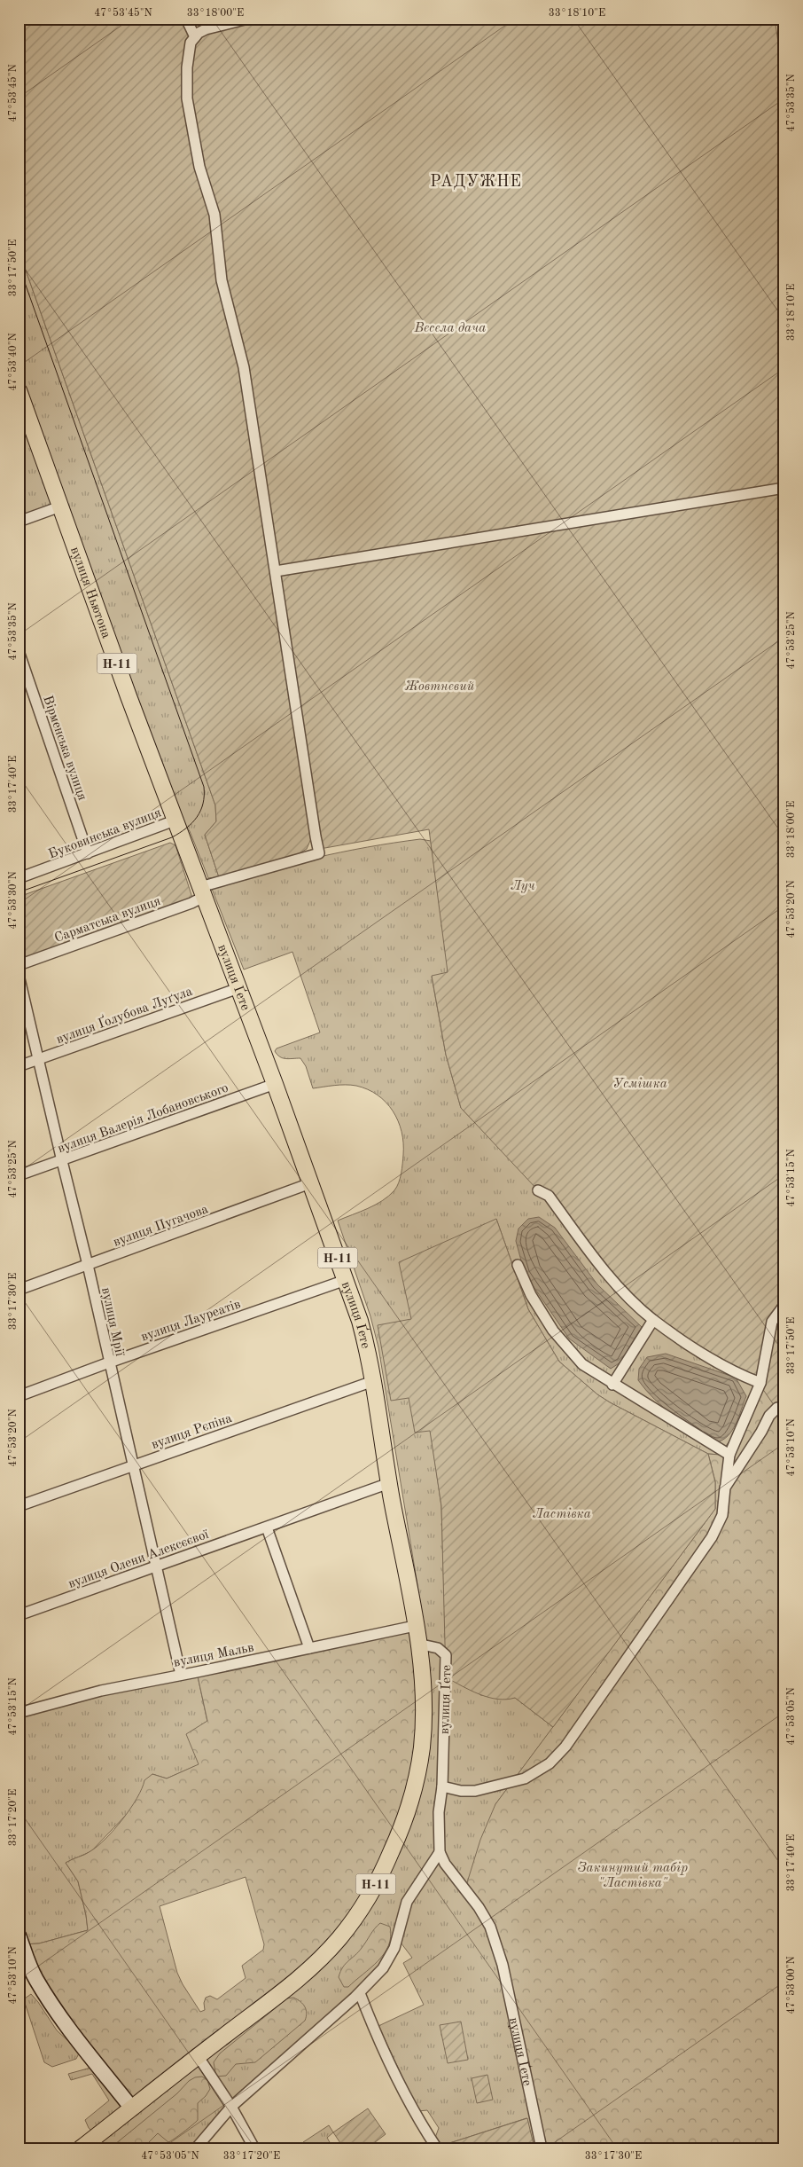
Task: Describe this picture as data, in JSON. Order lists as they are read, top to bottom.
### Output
{
  "streets": {
    "main road": ["вулиця Ньютона", "Н-11", "вулиця Ґете"],
    "street": [
      "Вірменська вулиця",
      "Буковинська вулиця",
      "Сарматська вулиця",
      "вулиця Ґолубова Луґула",
      "вулиця Валерія Лобановського",
      "вулиця Пугачова",
      "вулиця Лауреатів",
      "вулиця Мрії",
      "вулиця Рєпіна",
      "вулиця Олени Алексєєвої",
      "вулиця Мальв"
    ]
  },
  "crossings": [
    ["вулиця Ньютона", "Буковинська вулиця"],
    ["вулиця Ньютона", "вулиця Ґете"],
    ["Н-11", "вулиця Ґете"],
    ["Вірменська вулиця", "Буковинська вулиця"],
    ["Буковинська вулиця", "вулиця Ґете"],
    ["Сарматська вулиця", "вулиця Ґете"],
    ["вулиця Ґете", "вулиця Ґолубова Луґула"],
    ["вулиця Ґете", "вулиця Валерія Лобановського"],
    ["вулиця Ґете", "вулиця Пугачова"],
    ["вулиця Ґете", "вулиця Лауреатів"],
    ["вулиця Ґете", "вулиця Рєпіна"],
    ["вулиця Ґете", "вулиця Олени Алексєєвої"],
    ["вулиця Ґете", "вулиця Мальв"],
    ["вулиця Ґолубова Луґула", "вулиця Мрії"],
    ["вулиця Валерія Лобановського", "вулиця Мрії"],
    ["вулиця Пугачова", "вулиця Мрії"],
    ["вулиця Лауреатів", "вулиця Мрії"],
    ["вулиця Мрії", "вулиця Рєпіна"],
    ["вулиця Мрії", "вулиця Олени Алексєєвої"],
    ["вулиця Мрії", "вулиця Мальв"]
  ],
  "districts": ["РАДУЖНЕ"],
  "parks": [
    "Весела дача",
    "Жовтневий",
    "Луч",
    "Усмішка",
    "Ластівка",
    "Закинутий табір \"Ластівка\""
  ],
  "coordinates": [
    "47°53'45\"N",
    "33°18'00\"E",
    "33°18'10\"E",
    "47°53'35\"N",
    "33°17'50\"E",
    "47°53'40\"N",
    "47°53'25\"N",
    "33°17'40\"E",
    "47°53'30\"N",
    "47°53'20\"N",
    "47°53'15\"N",
    "33°17'30\"E",
    "47°53'10\"N",
    "47°53'05\"N",
    "33°17'20\"E",
    "47°53'00\"N"
  ]
}
